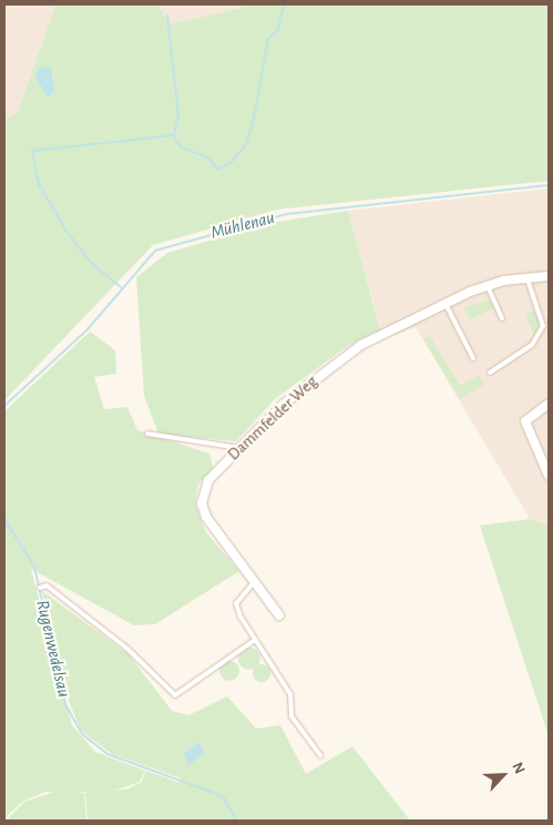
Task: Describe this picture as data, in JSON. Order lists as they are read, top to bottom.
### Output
{
  "streets": {
    "street": ["Dammfelder Weg"]
  },
  "water": ["Mühlenau", "Rugenwedelsau"],
  "north": "top right"
}
